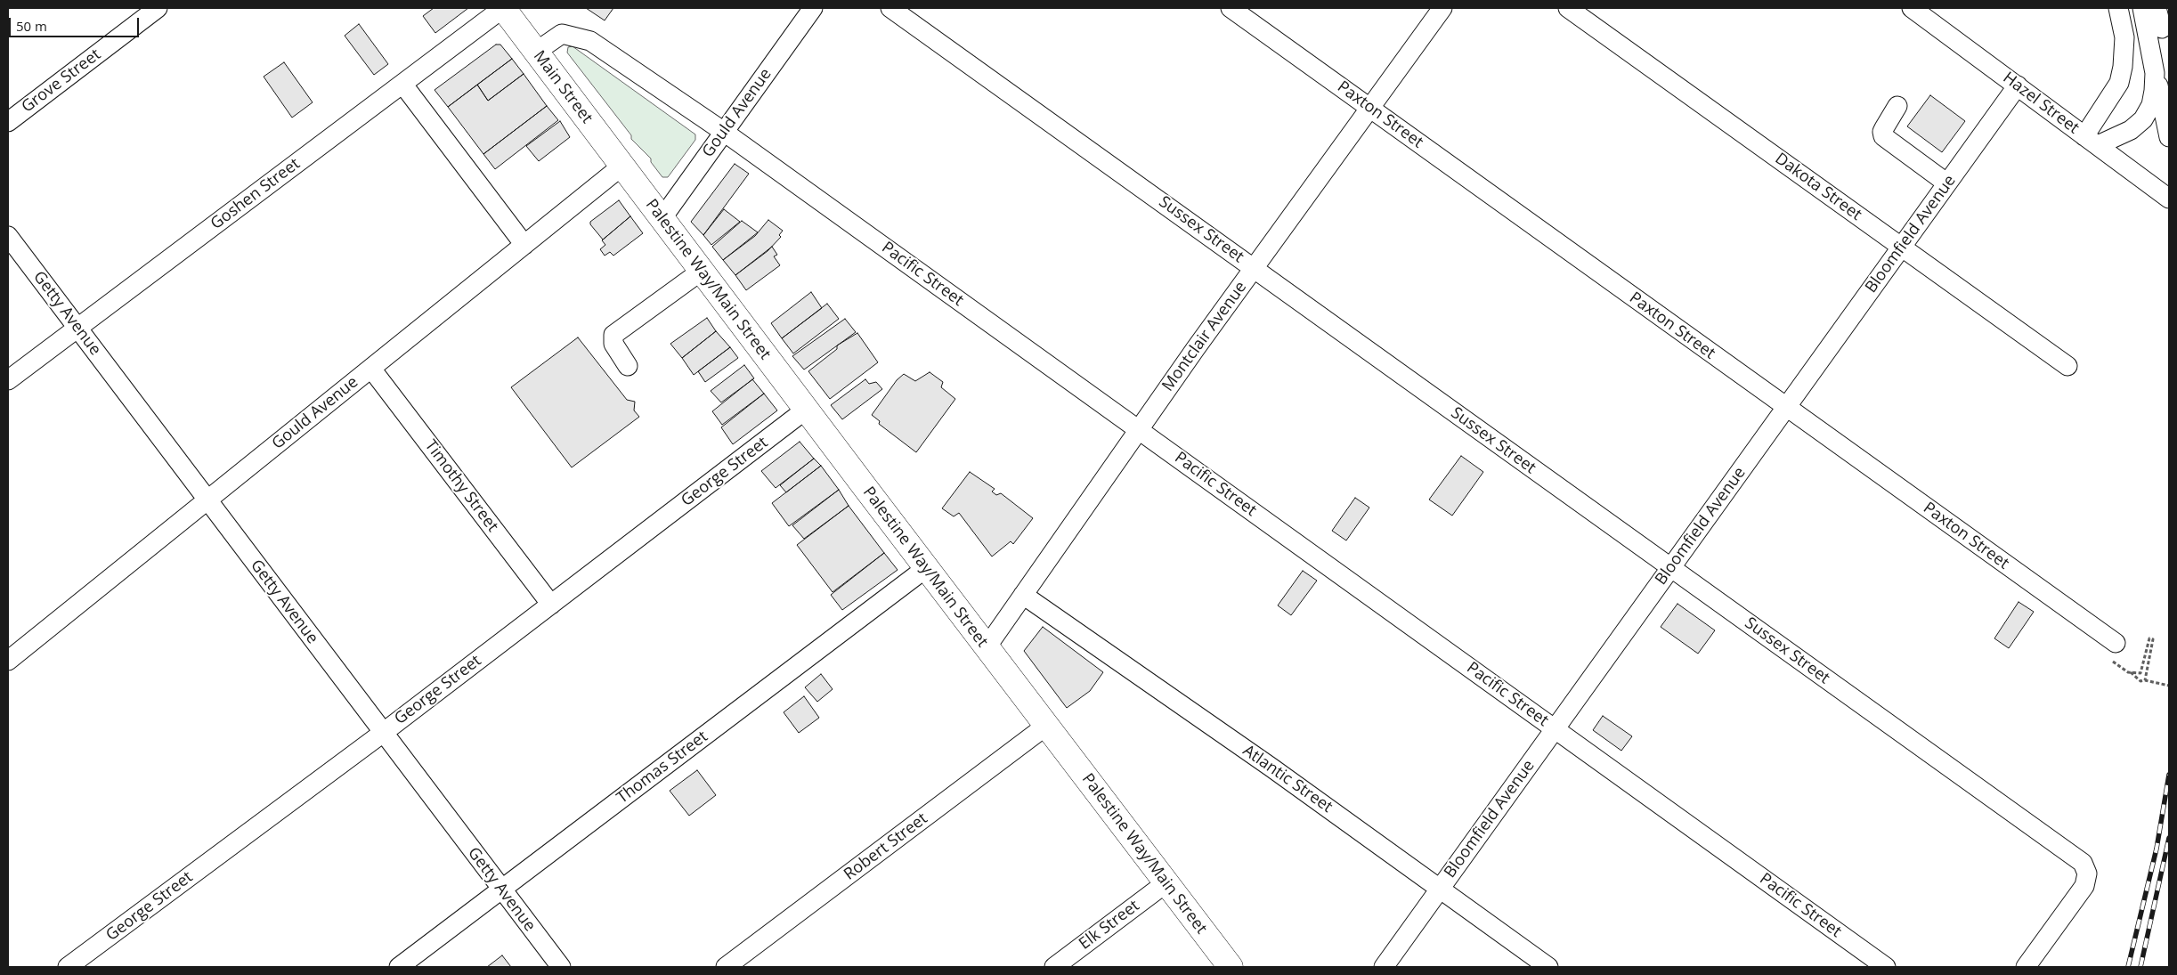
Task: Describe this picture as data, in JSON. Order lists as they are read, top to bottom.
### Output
{
  "streets": {
    "main road": ["Main Street", "Palestine Way/Main Street"],
    "street": [
      "Grove Street",
      "Hazel Street",
      "Gould Avenue",
      "Paxton Street",
      "Dakota Street",
      "Goshen Street",
      "Sussex Street",
      "Bloomfield Avenue",
      "Pacific Street",
      "Getty Avenue",
      "Montclair Avenue",
      "George Street",
      "Timothy Street",
      "Thomas Street",
      "Atlantic Street",
      "Robert Street",
      "Elk Street"
    ]
  },
  "crossings": [
    ["Main Street", "Gould Avenue"],
    ["Main Street", "Goshen Street"],
    ["Main Street", "Pacific Street"],
    ["Main Street", "Palestine Way/Main Street"],
    ["Hazel Street", "Bloomfield Avenue"],
    ["Gould Avenue", "Pacific Street"],
    ["Gould Avenue", "Palestine Way/Main Street"],
    ["Gould Avenue", "Getty Avenue"],
    ["Gould Avenue", "Timothy Street"],
    ["Paxton Street", "Bloomfield Avenue"],
    ["Paxton Street", "Montclair Avenue"],
    ["Dakota Street", "Bloomfield Avenue"],
    ["Goshen Street", "Getty Avenue"],
    ["Sussex Street", "Bloomfield Avenue"],
    ["Sussex Street", "Montclair Avenue"],
    ["Bloomfield Avenue", "Pacific Street"],
    ["Bloomfield Avenue", "Atlantic Street"],
    ["Pacific Street", "Montclair Avenue"],
    ["Palestine Way/Main Street", "Montclair Avenue"],
    ["Palestine Way/Main Street", "George Street"],
    ["Palestine Way/Main Street", "Thomas Street"],
    ["Palestine Way/Main Street", "Robert Street"],
    ["Palestine Way/Main Street", "Elk Street"],
    ["Getty Avenue", "George Street"],
    ["Getty Avenue", "Thomas Street"],
    ["Montclair Avenue", "Atlantic Street"],
    ["George Street", "Timothy Street"]
  ],
  "scale_bar": "50 m"
}
